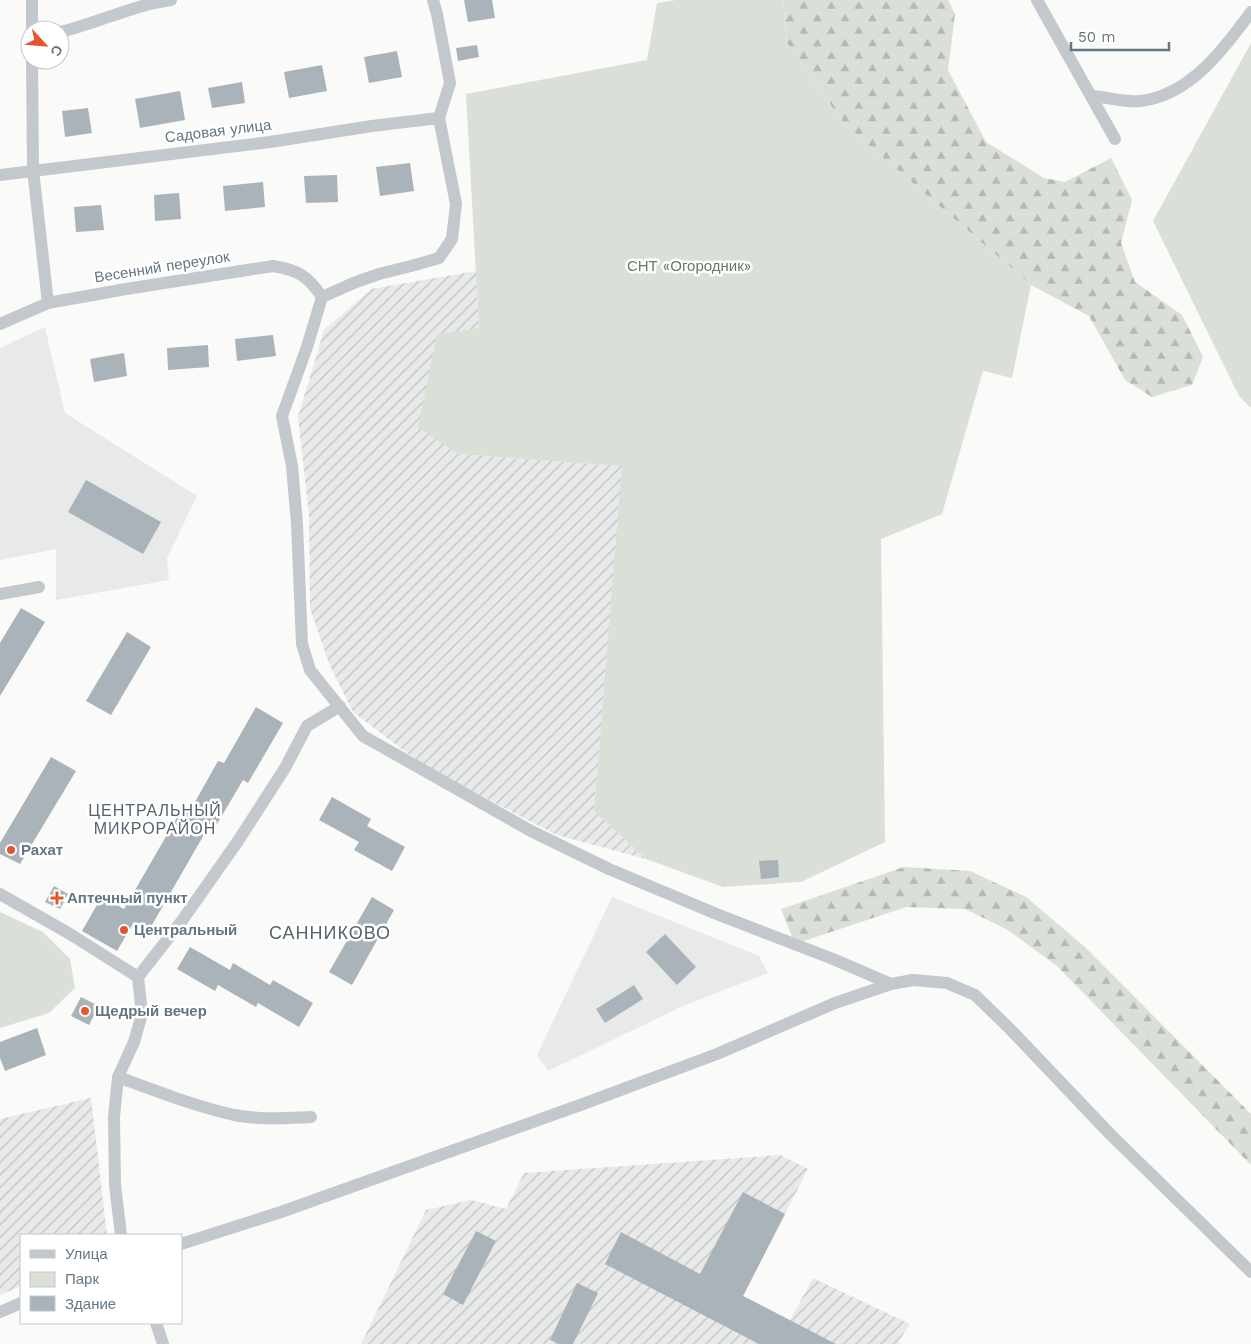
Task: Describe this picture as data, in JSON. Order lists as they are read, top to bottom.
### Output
{
  "streets": {
    "street": ["Садовая улица", "Весенний переулок"]
  },
  "districts": ["ЦЕНТРАЛЬНЫЙ МИКРОРАЙОН", "САННИКОВО"],
  "parks": ["СНТ «Огородник»"],
  "places": {
    "other": ["Рахат", "Центральный", "Щедрый вечер"],
    "health": ["Аптечный пункт"]
  },
  "legend": ["Улица", "Парк", "Здание"],
  "scale_bar": "50 m",
  "north": "bottom right"
}
